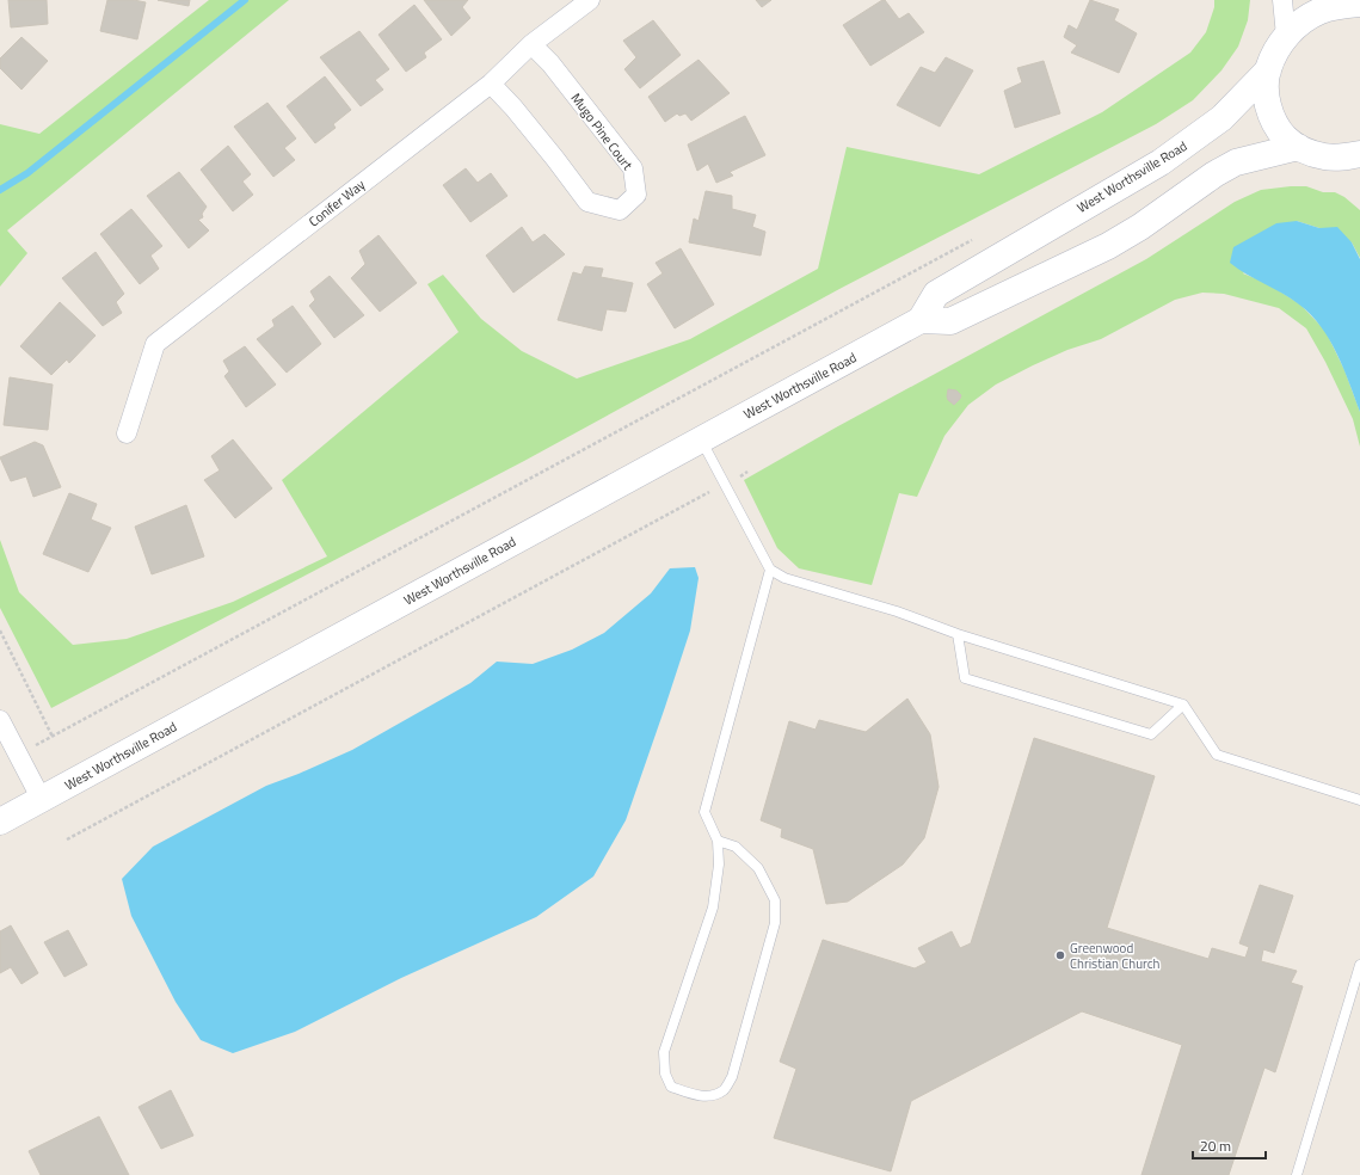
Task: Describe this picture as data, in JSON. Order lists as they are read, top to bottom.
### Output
{
  "streets": {
    "main road": ["West Worthsville Road"],
    "street": ["Mugo Pine Court", "Conifer Way"]
  },
  "crossings": [
    ["Mugo Pine Court", "Conifer Way"]
  ],
  "places": ["Greenwood Christian Church"],
  "scale_bar": "20 m"
}
